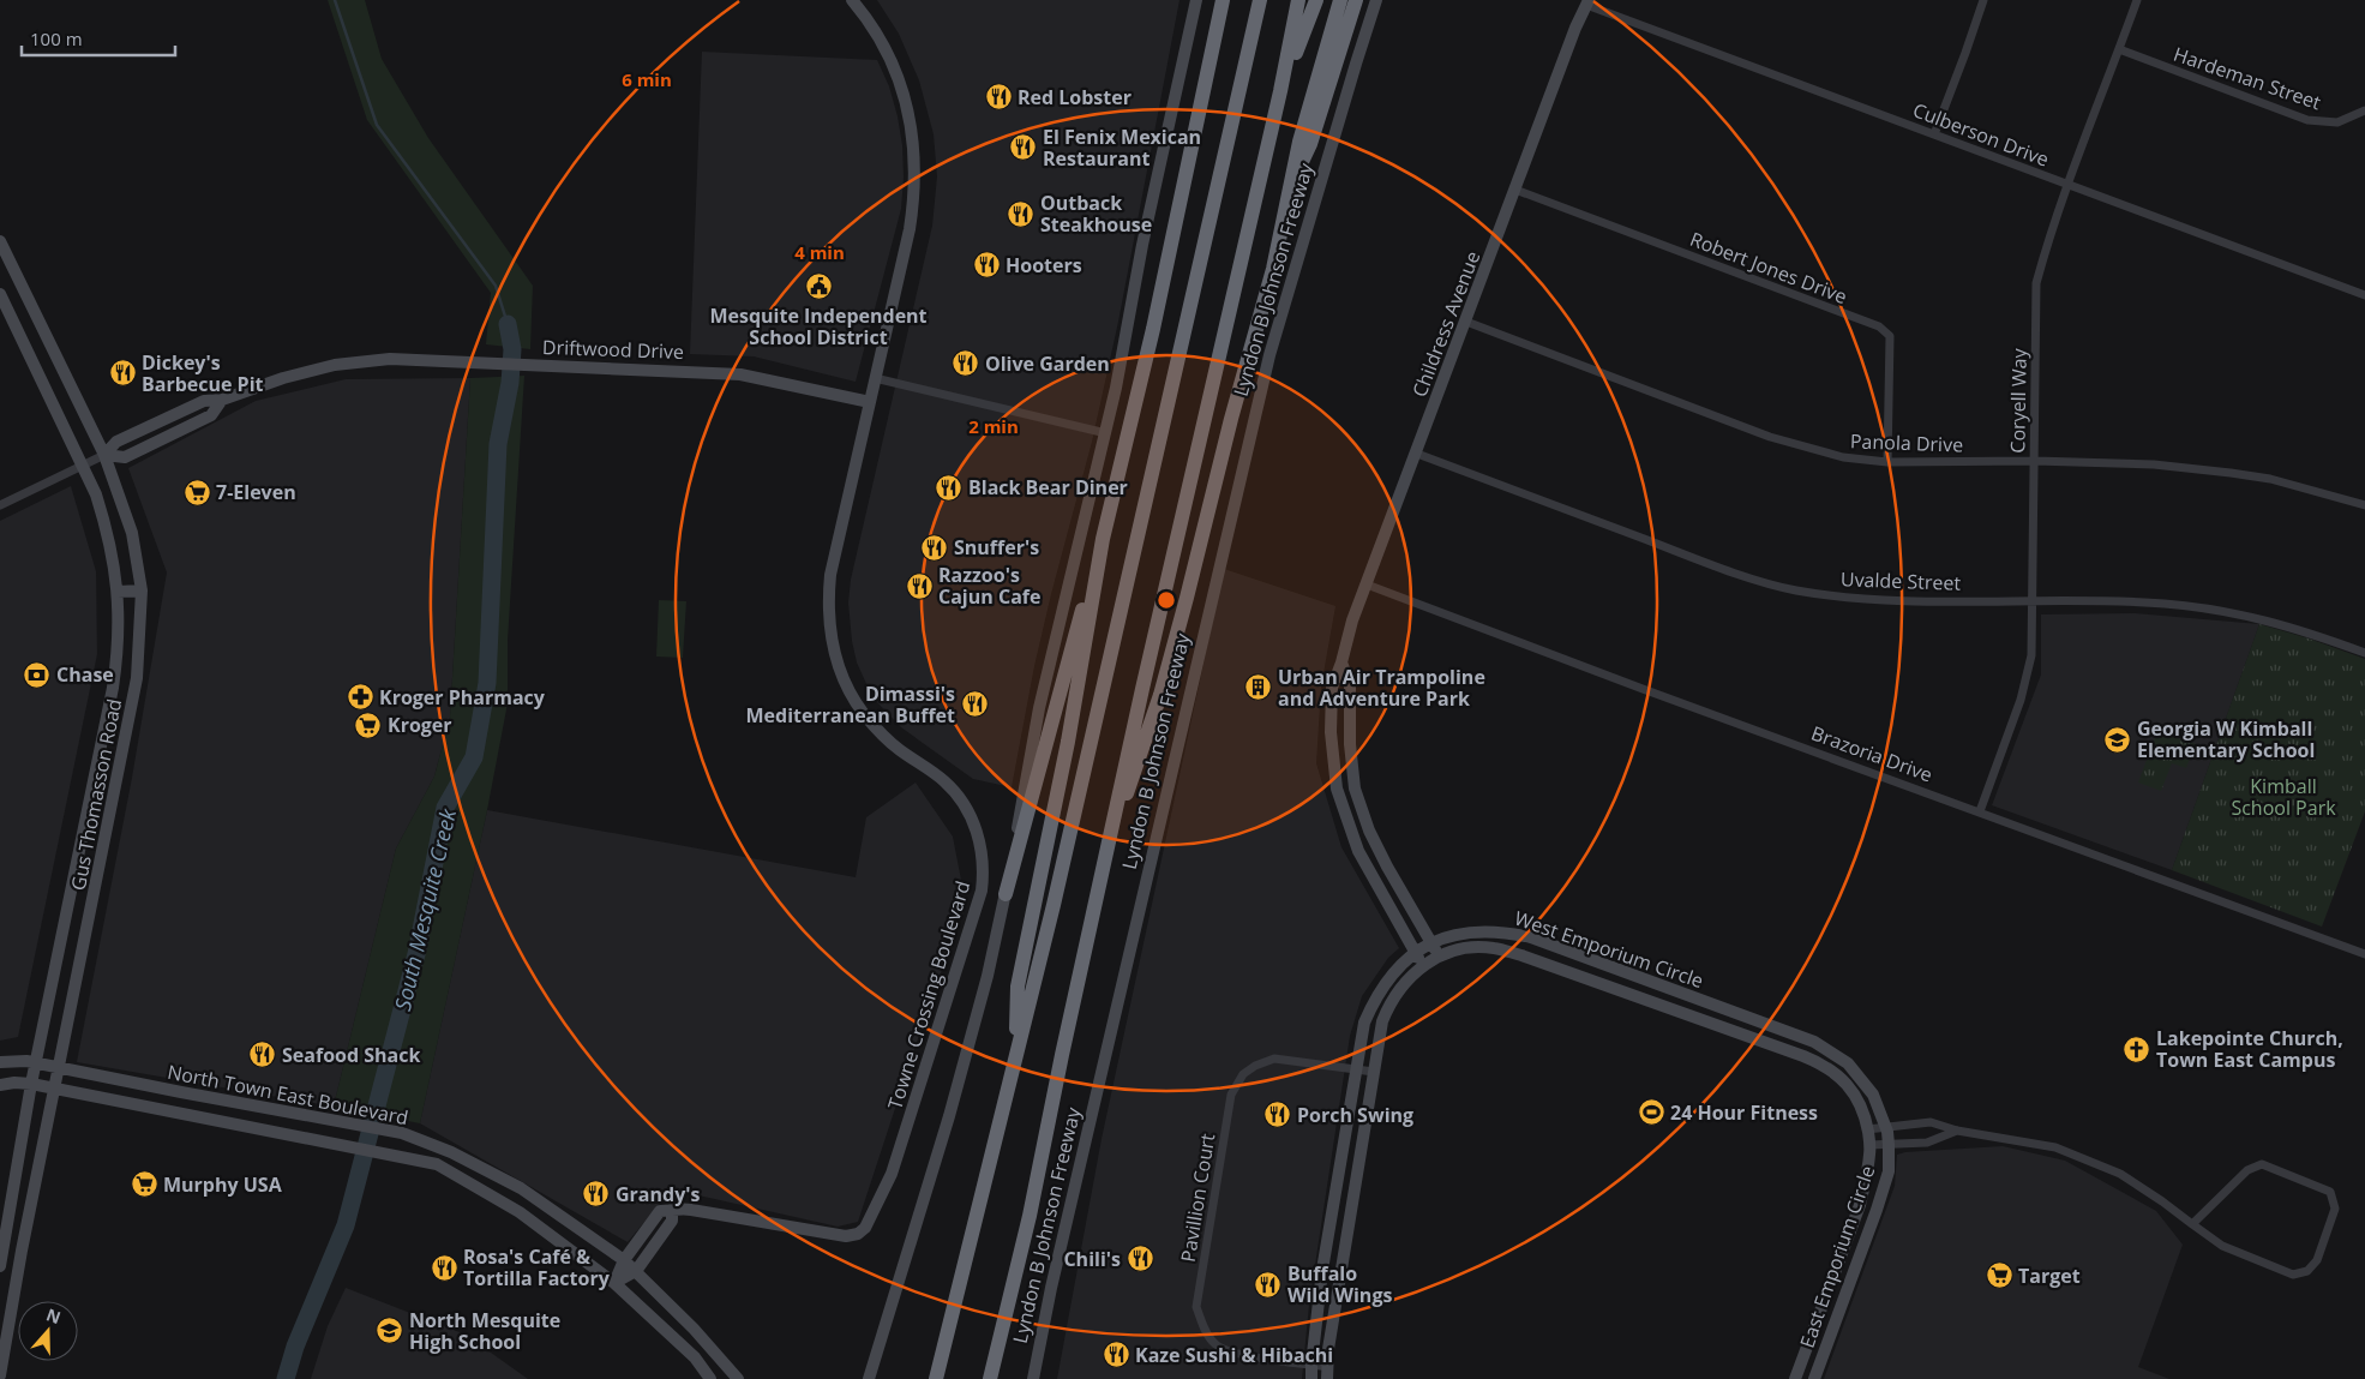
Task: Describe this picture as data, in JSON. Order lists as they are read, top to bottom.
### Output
{
  "streets": {
    "highway": ["Lyndon B Johnson Freeway"],
    "main road": [
      "Childress Avenue",
      "Driftwood Drive",
      "Gus Thomasson Road",
      "West Emporium Circle",
      "Towne Crossing Boulevard",
      "North Town East Boulevard",
      "East Emporium Circle"
    ],
    "street": [
      "Hardeman Street",
      "Culberson Drive",
      "Robert Jones Drive",
      "Coryell Way",
      "Panola Drive",
      "Uvalde Street",
      "Brazoria Drive",
      "Pavillion Court"
    ]
  },
  "crossings": [
    ["Hardeman Street", "Coryell Way"],
    ["Culberson Drive", "Childress Avenue"],
    ["Culberson Drive", "Coryell Way"],
    ["Robert Jones Drive", "Childress Avenue"],
    ["Robert Jones Drive", "Panola Drive"],
    ["Childress Avenue", "Panola Drive"],
    ["Childress Avenue", "Uvalde Street"],
    ["Childress Avenue", "Brazoria Drive"],
    ["Childress Avenue", "West Emporium Circle"],
    ["Driftwood Drive", "Towne Crossing Boulevard"],
    ["Coryell Way", "Panola Drive"],
    ["Coryell Way", "Uvalde Street"],
    ["Coryell Way", "Brazoria Drive"],
    ["Gus Thomasson Road", "North Town East Boulevard"],
    ["West Emporium Circle", "Pavillion Court"],
    ["West Emporium Circle", "East Emporium Circle"]
  ],
  "water": ["South Mesquite Creek"],
  "parks": ["Kimball School Park"],
  "places": {
    "restaurant": [
      "Red Lobster",
      "El Fenix Mexican Restaurant",
      "Outback Steakhouse",
      "Hooters",
      "Olive Garden",
      "Dickey's Barbecue Pit",
      "Black Bear Diner",
      "Snuffer's",
      "Razzoo's Cajun Cafe",
      "Dimassi's Mediterranean Buffet",
      "Seafood Shack",
      "Porch Swing",
      "Grandy's",
      "Chili's",
      "Rosa's Café & Tortilla Factory",
      "Buffalo Wild Wings",
      "Kaze Sushi & Hibachi"
    ],
    "public building": ["Mesquite Independent School District"],
    "supermarket": [
      "7-Eleven",
      "Kroger",
      "Murphy USA",
      "Target"
    ],
    "bank": ["Chase"],
    "building": ["Urban Air Trampoline and Adventure Park"],
    "pharmacy": ["Kroger Pharmacy"],
    "school or university": ["Georgia W Kimball Elementary School", "North Mesquite High School"],
    "church": ["Lakepointe Church, Town East Campus"],
    "sports": ["24 Hour Fitness"]
  },
  "scale_bar": "100 m",
  "north": "top",
  "rings": ["6 min", "4 min", "2 min"]
}
